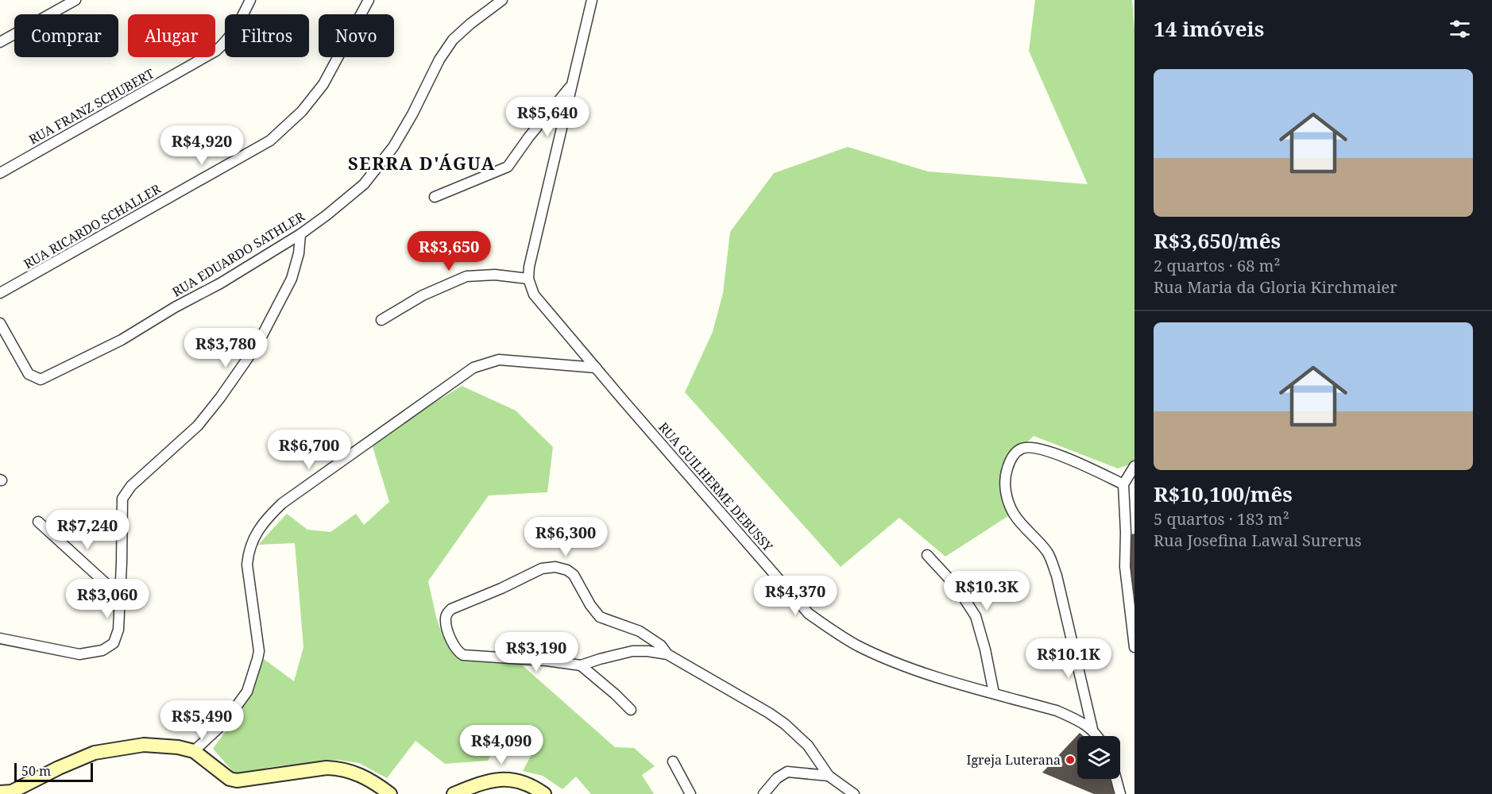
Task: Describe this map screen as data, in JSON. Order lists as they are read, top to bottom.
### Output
{
  "streets": {
    "street": [
      "RUA FRANZ SCHUBERT",
      "RUA RICARDO SCHALLER",
      "RUA EDUARDO SATHLER",
      "RUA GUILHERME DEBUSSY"
    ]
  },
  "districts": ["SERRA D'ÁGUA"],
  "places": ["Igreja Luterana"],
  "scale_bar": "50 m",
  "page": {
    "heading": "14 imóveis",
    "chip": [
      "Comprar",
      "Alugar",
      "Filtros",
      "Novo"
    ],
    "list": [
      {
        "name": "R$3,650/mês",
        "note": "2 quartos · 68 m² · Rua Maria da Gloria Kirchmaier"
      },
      {
        "name": "R$10,100/mês",
        "note": "5 quartos · 183 m² · Rua Josefina Lawal Surerus"
      }
    ],
    "price": [
      "R$5,640",
      "R$4,920",
      "R$3,650",
      "R$3,780",
      "R$6,700",
      "R$7,240",
      "R$6,300",
      "R$10.3K",
      "R$4,370",
      "R$3,060",
      "R$3,190",
      "R$10.1K",
      "R$5,490",
      "R$4,090"
    ],
    "scale": "50 m"
  }
}
